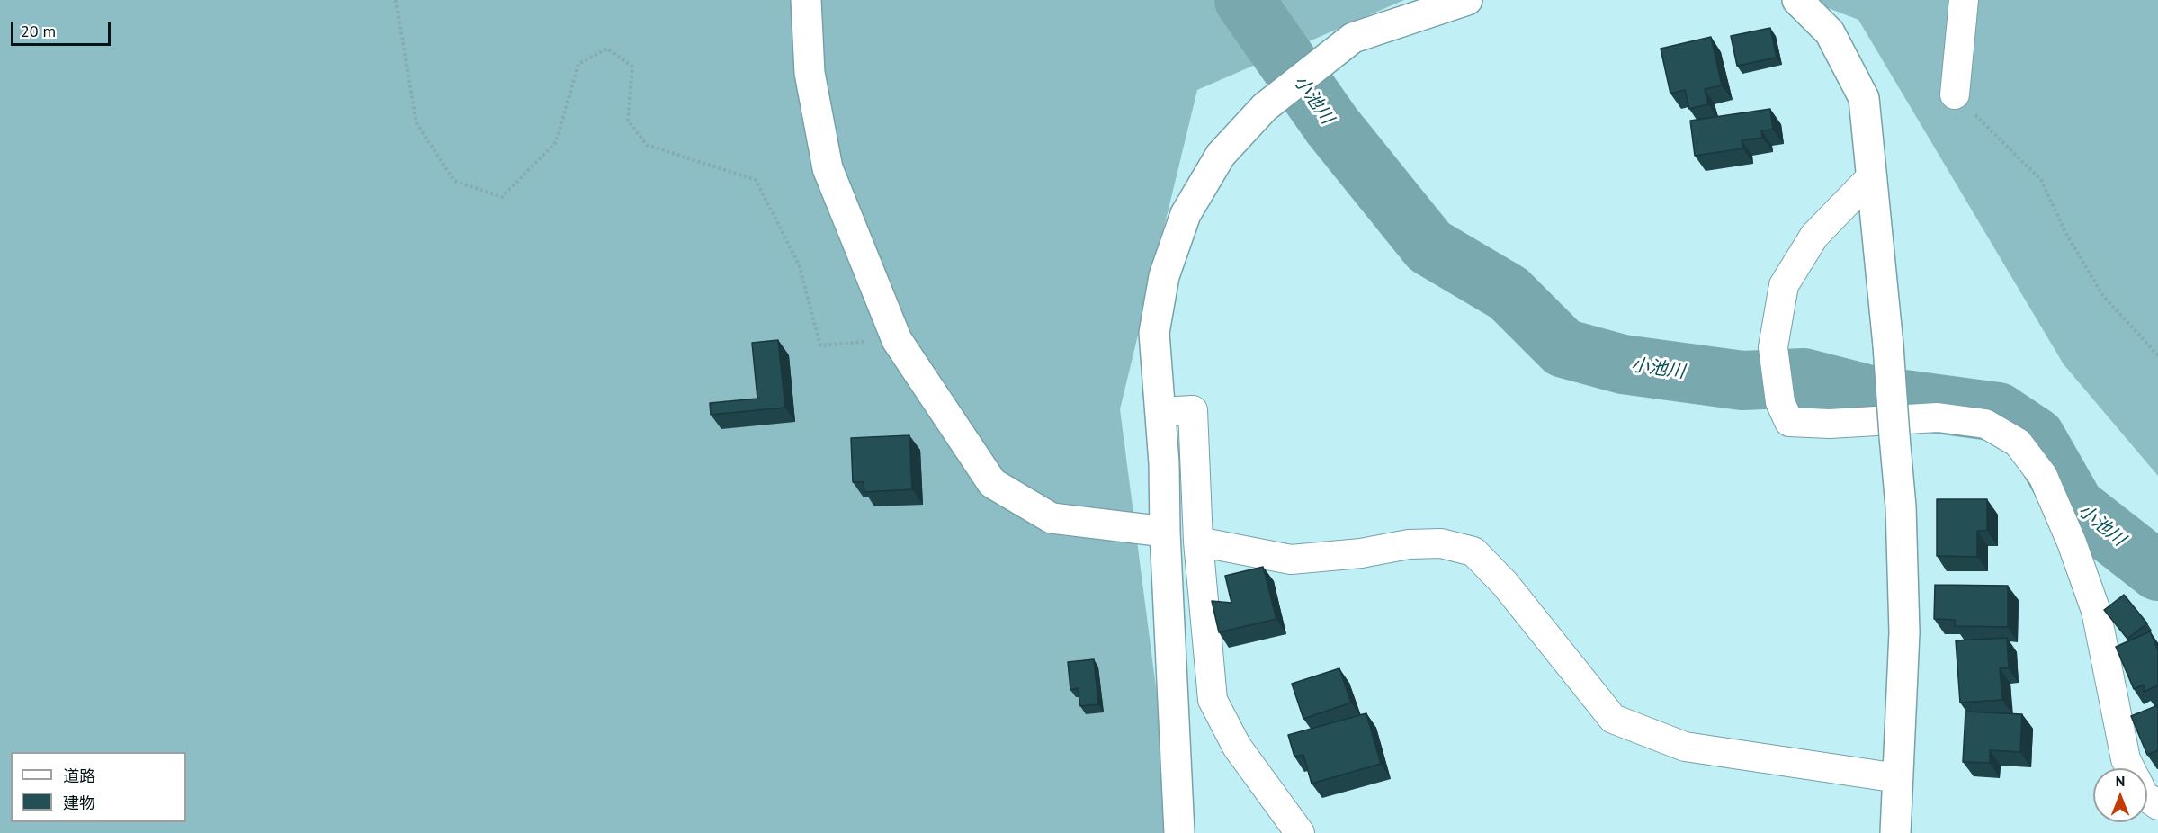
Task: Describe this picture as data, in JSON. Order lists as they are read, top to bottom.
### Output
{
  "water": ["小池川"],
  "legend": ["道路", "建物"],
  "scale_bar": "20 m",
  "north": "top"
}
